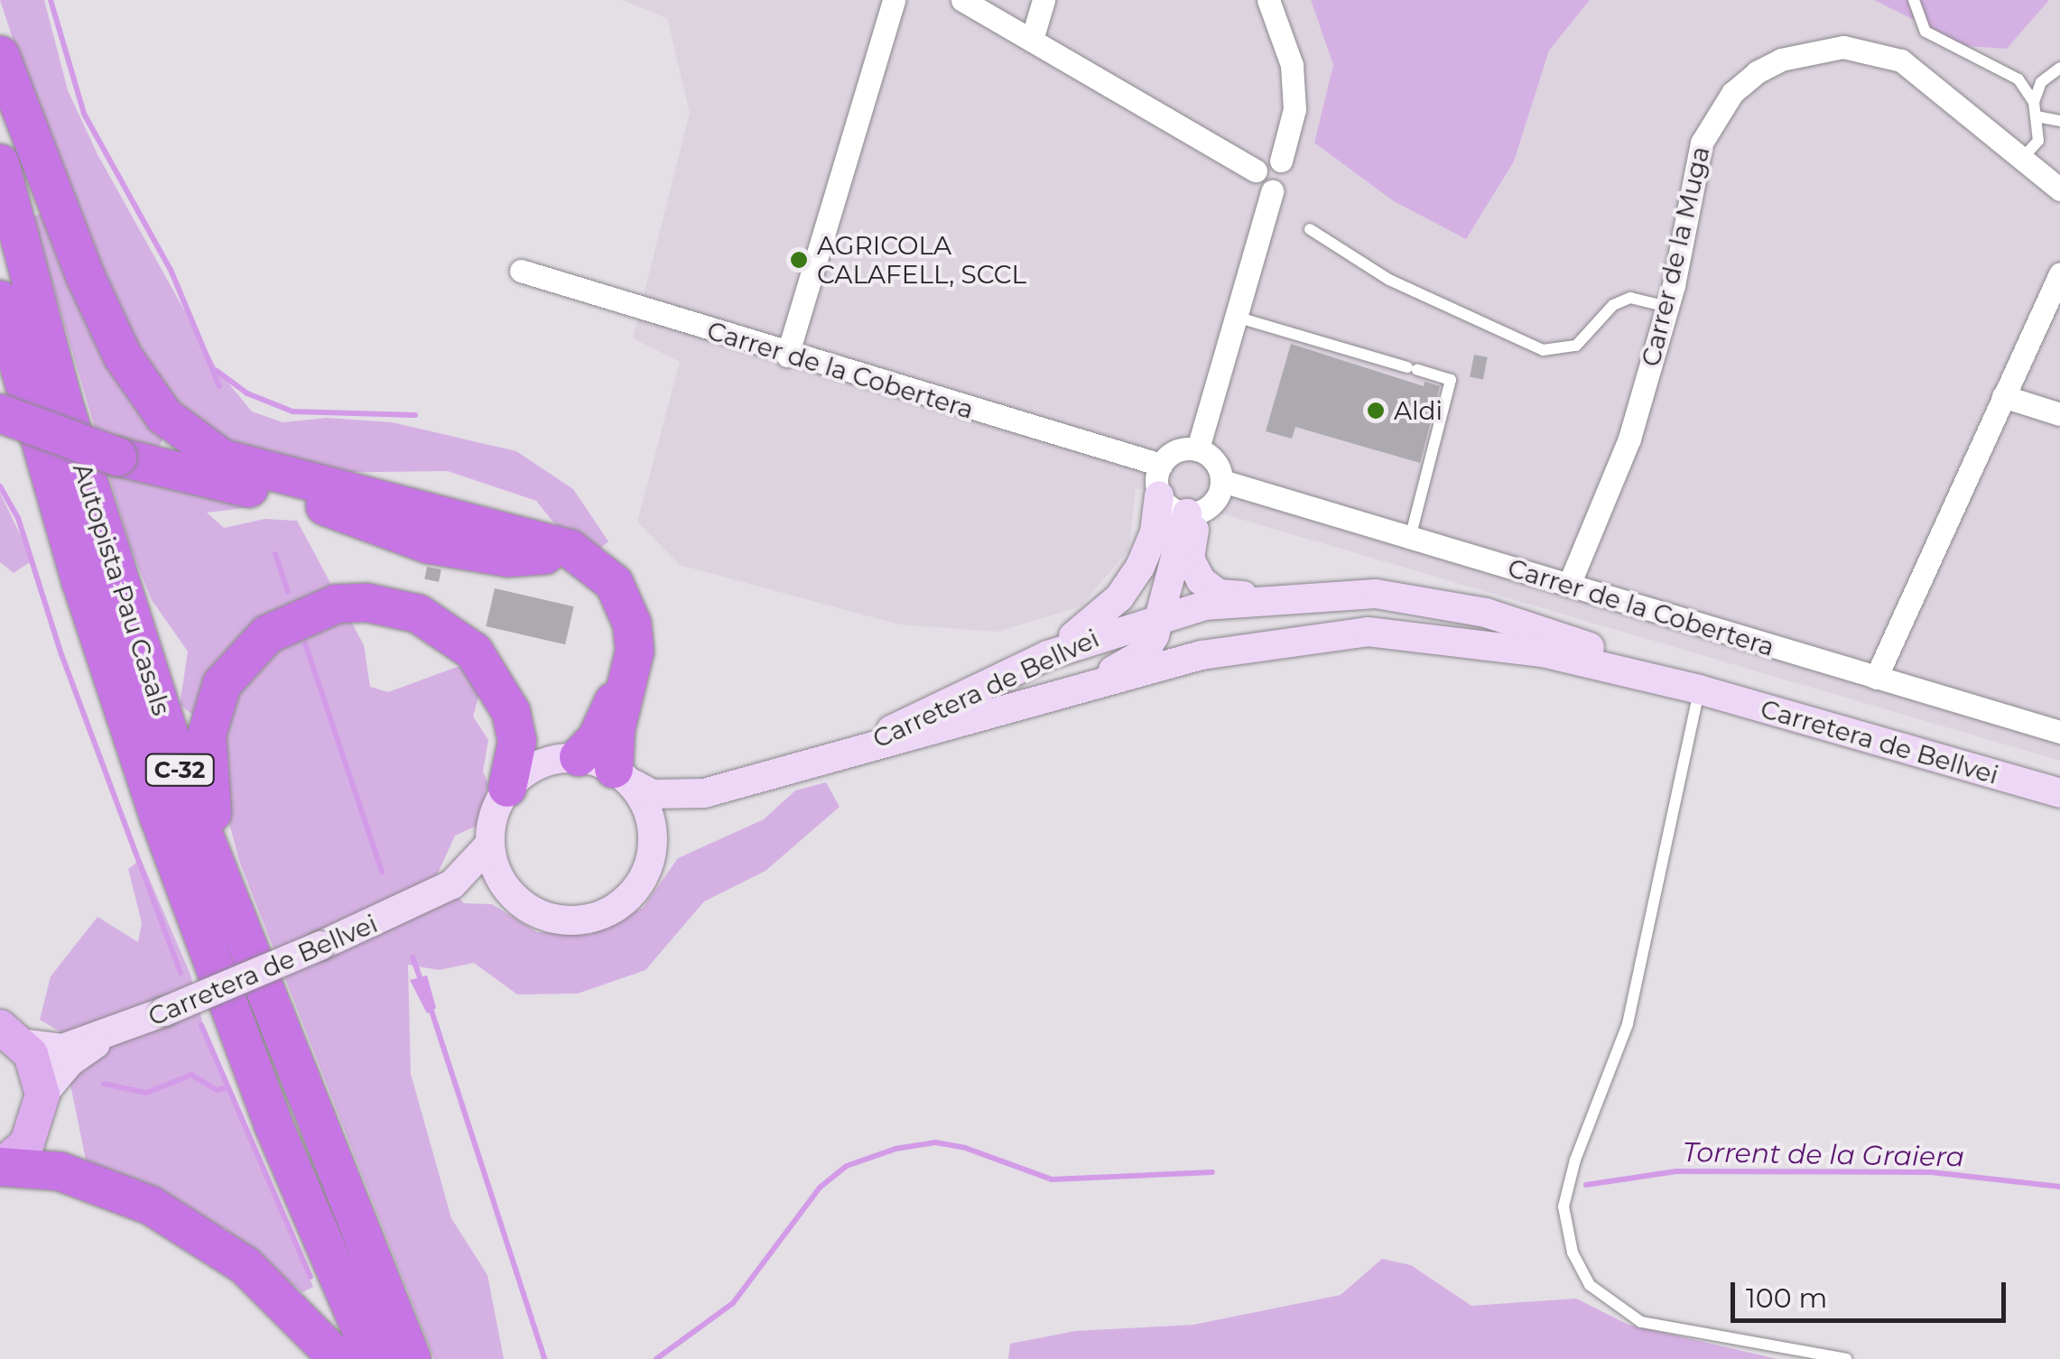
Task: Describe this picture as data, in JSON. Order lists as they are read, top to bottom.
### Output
{
  "streets": {
    "highway": ["Autopista Pau Casals", "C-32"],
    "main road": ["Carretera de Bellvei"],
    "street": ["Carrer de la Muga", "Carrer de la Cobertera"]
  },
  "crossings": [
    ["Carrer de la Muga", "Carrer de la Cobertera"]
  ],
  "water": ["Torrent de la Graiera"],
  "places": ["AGRICOLA CALAFELL, SCCL", "Aldi"],
  "scale_bar": "100 m"
}
